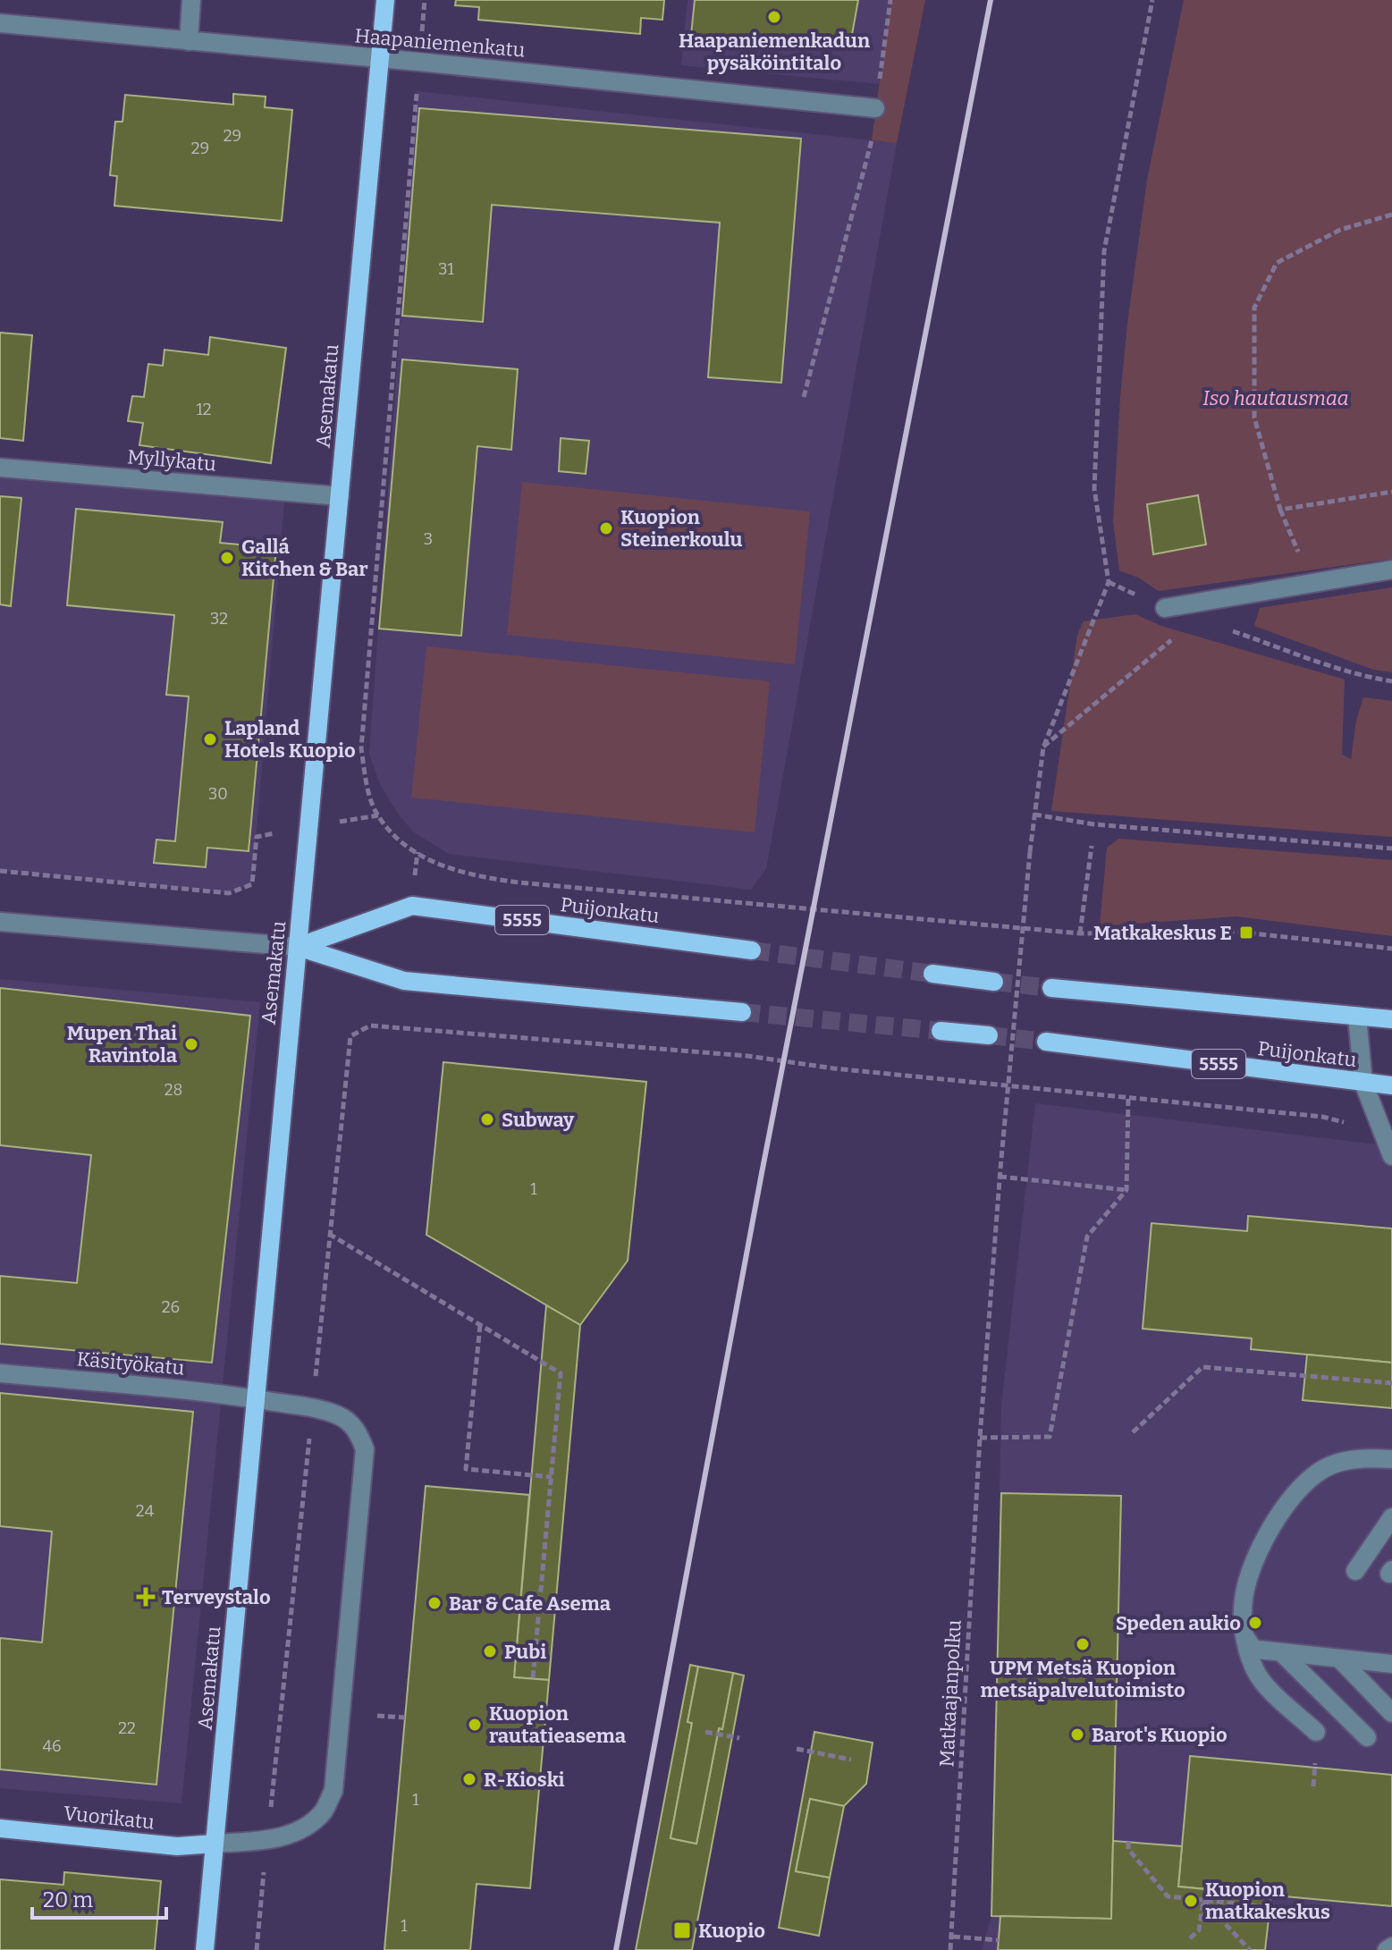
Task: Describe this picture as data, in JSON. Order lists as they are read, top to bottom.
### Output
{
  "streets": {
    "main road": [
      "Asemakatu",
      "Puijonkatu",
      "5555",
      "Vuorikatu"
    ],
    "street": ["Haapaniemenkatu", "Myllykatu", "Käsityökatu"],
    "path": ["Matkaajanpolku"]
  },
  "crossings": [
    ["Haapaniemenkatu", "Asemakatu"],
    ["Asemakatu", "Myllykatu"],
    ["Asemakatu", "Puijonkatu"],
    ["Asemakatu", "Käsityökatu"],
    ["Asemakatu", "Vuorikatu"],
    ["Käsityökatu", "Vuorikatu"]
  ],
  "parks": ["Iso hautausmaa"],
  "places": {
    "other": [
      "Haapaniemenkadun pysäköintitalo",
      "Kuopion Steinerkoulu",
      "Gallá Kitchen & Bar",
      "Lapland Hotels Kuopio",
      "Mupen Thai Ravintola",
      "Subway",
      "Bar & Cafe Asema",
      "Speden aukio",
      "UPM Metsä Kuopion metsäpalvelutoimisto",
      "Pubi",
      "Kuopion rautatieasema",
      "Barot's Kuopio",
      "R-Kioski",
      "Kuopion matkakeskus"
    ],
    "transit": ["Matkakeskus E", "Kuopio"],
    "health": ["Terveystalo"]
  },
  "house_numbers": [
    "29",
    "29",
    "31",
    "12",
    "3",
    "32",
    "30",
    "28",
    "1",
    "26",
    "24",
    "22",
    "46",
    "1",
    "1"
  ],
  "scale_bar": "20 m"
}
